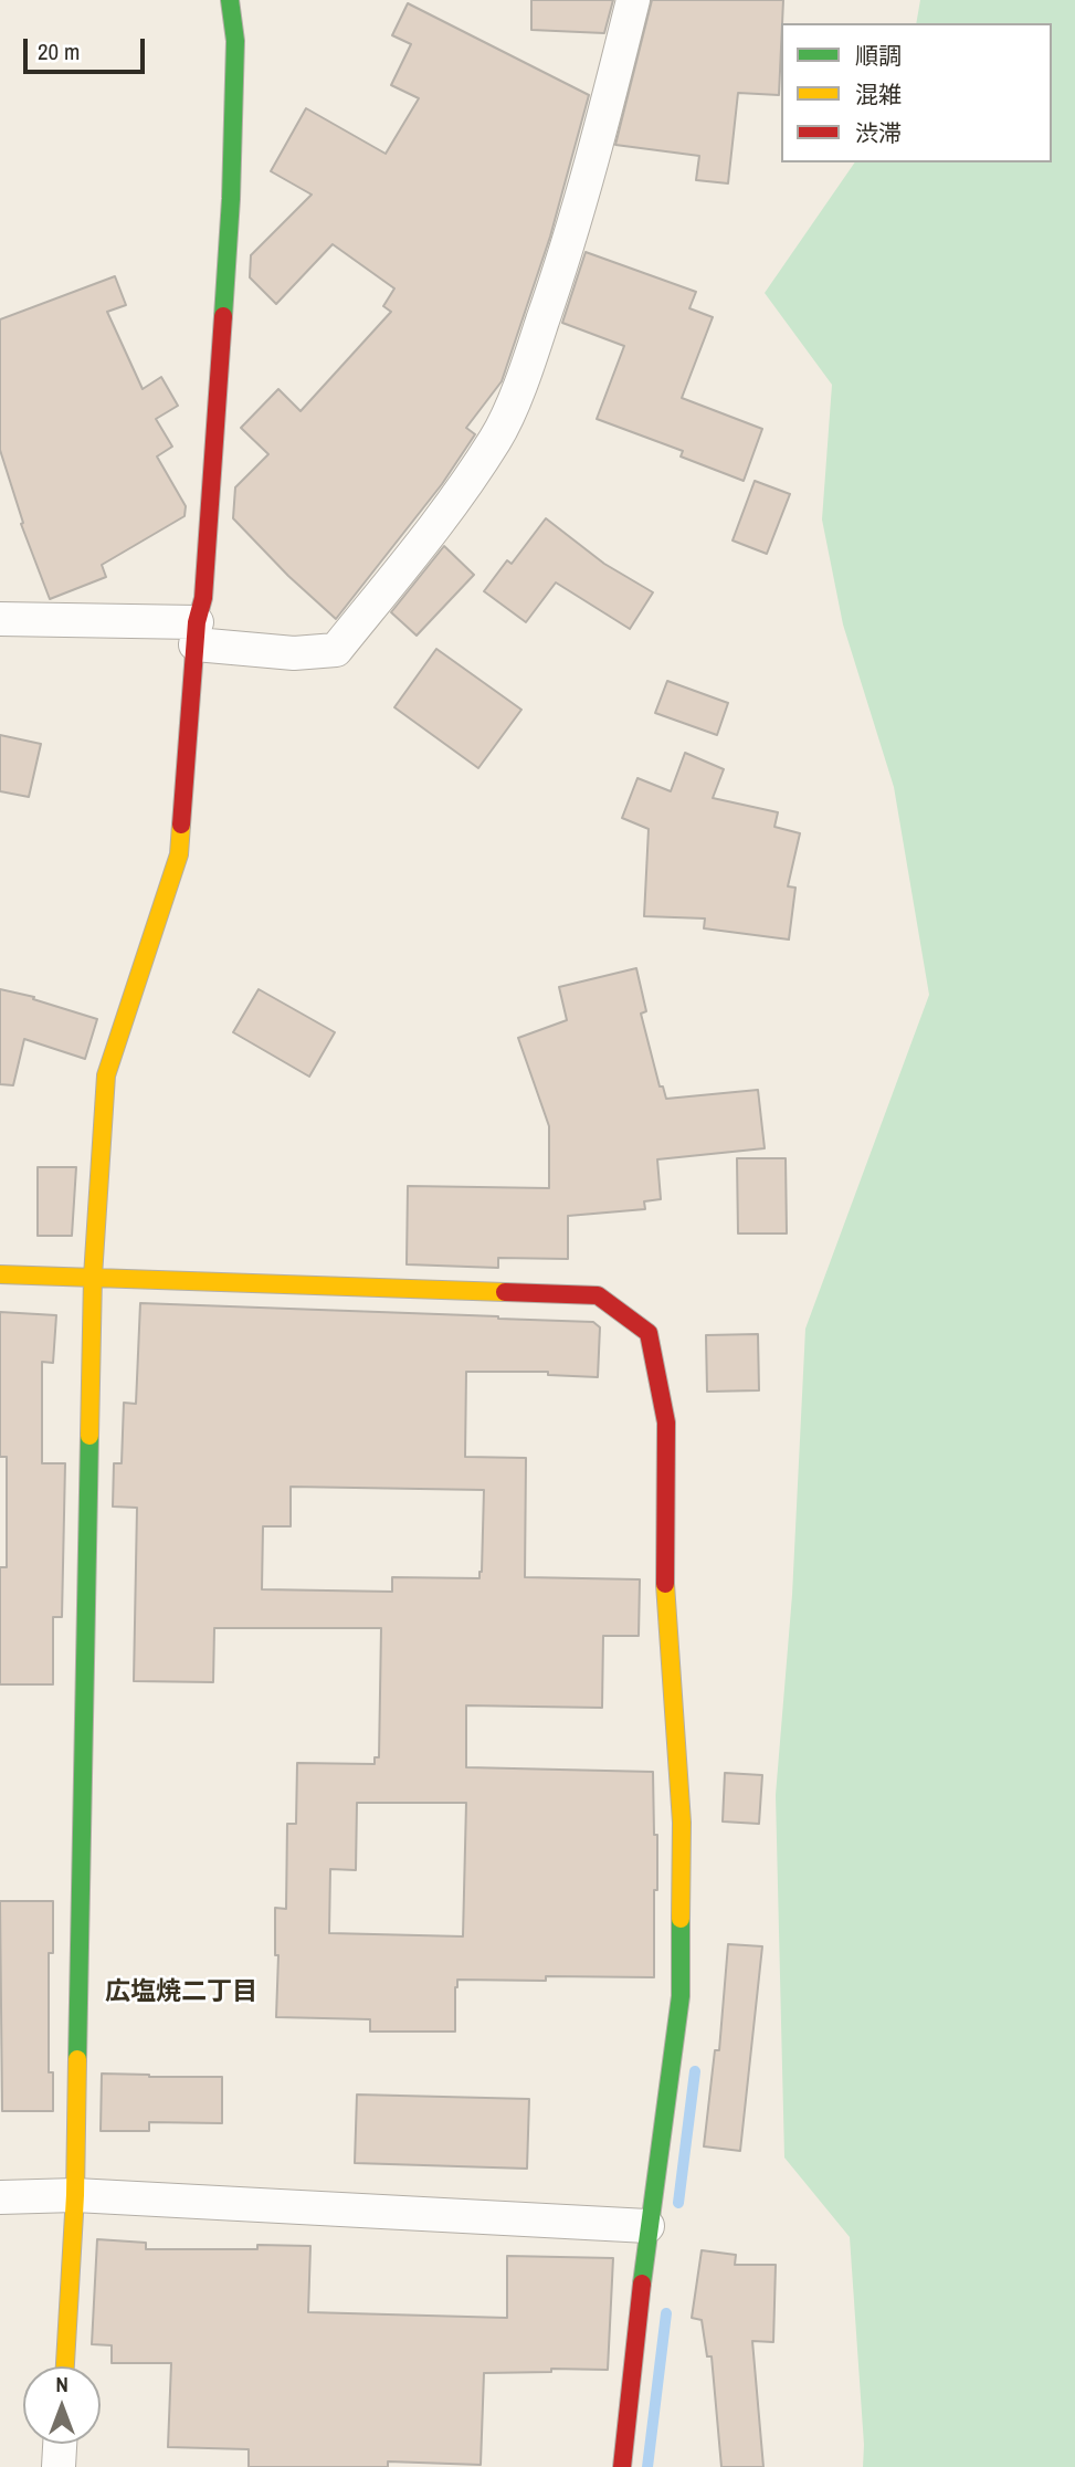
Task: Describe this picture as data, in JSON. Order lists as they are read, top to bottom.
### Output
{
  "districts": ["広塩焼二丁目"],
  "legend": ["順調", "混雑", "渋滞"],
  "scale_bar": "20 m",
  "north": "top"
}
